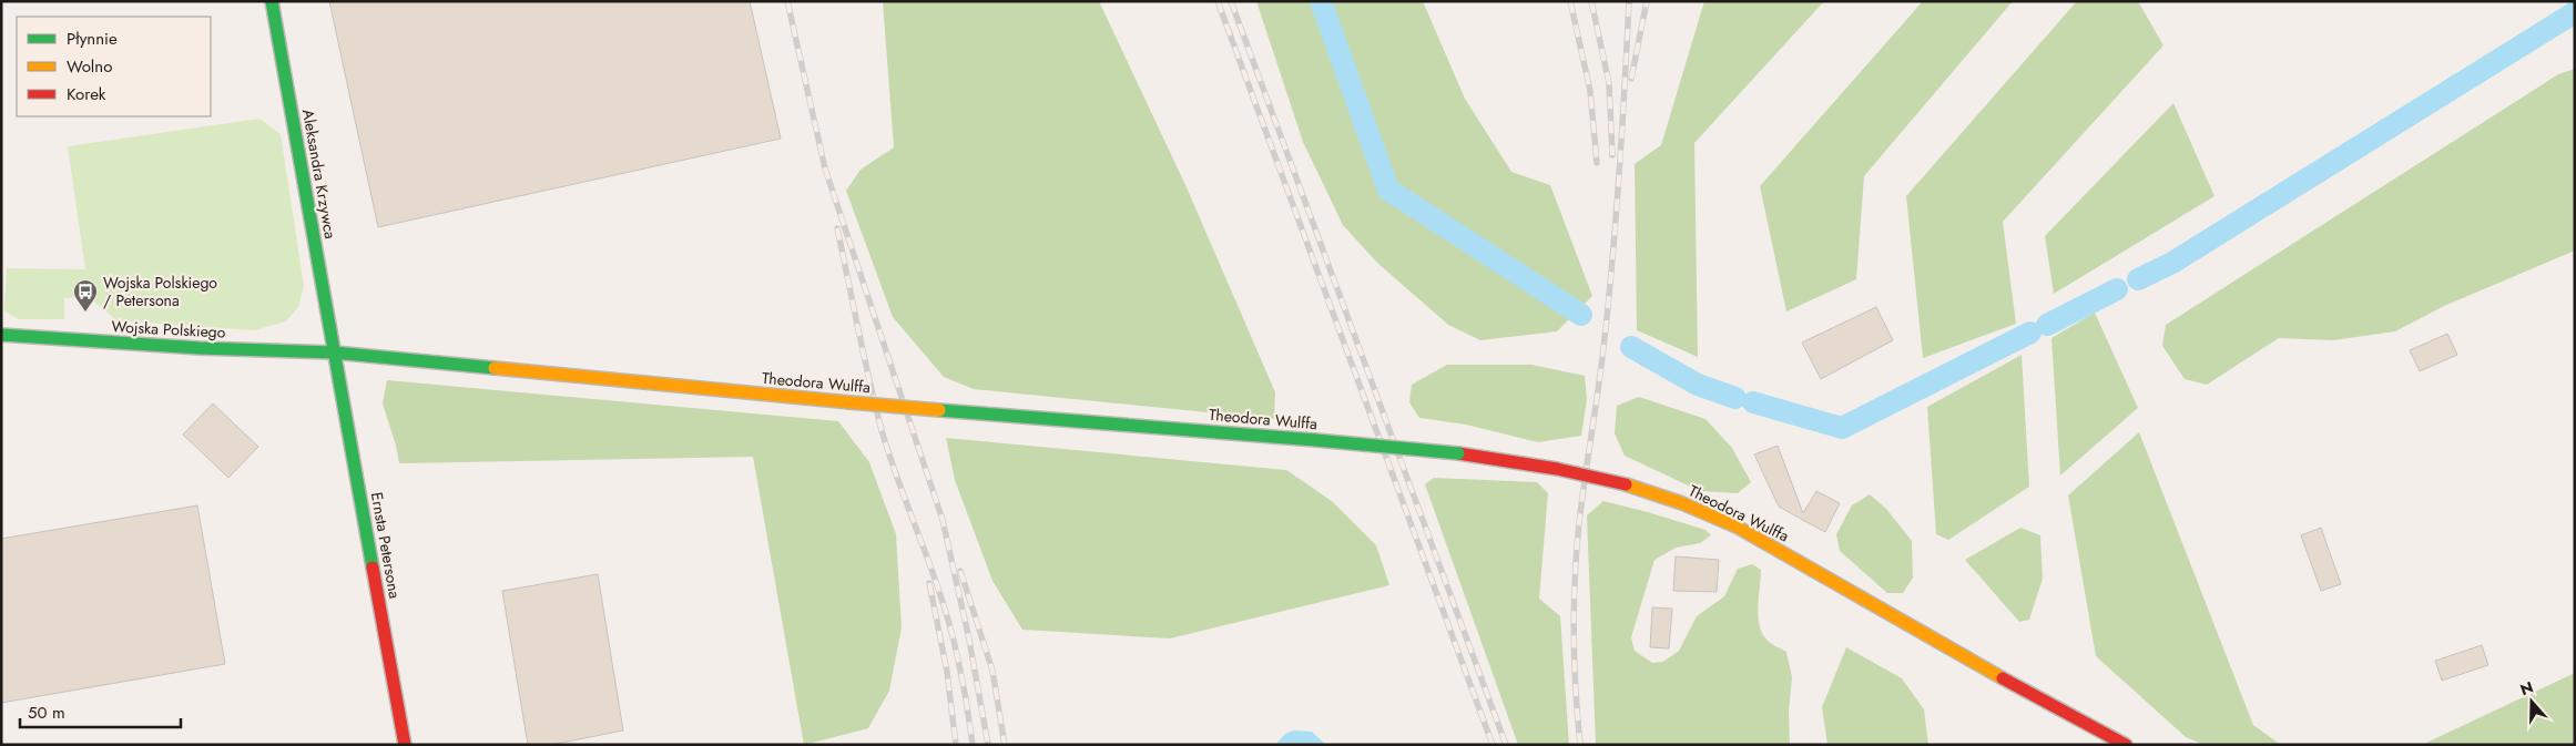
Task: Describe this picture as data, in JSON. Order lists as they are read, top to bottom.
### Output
{
  "streets": {
    "street": [
      "Aleksandra Krzywca",
      "Wojska Polskiego",
      "Theodora Wulffa",
      "Ernsta Petersona"
    ]
  },
  "crossings": [
    ["Aleksandra Krzywca", "Wojska Polskiego"],
    ["Aleksandra Krzywca", "Theodora Wulffa"],
    ["Aleksandra Krzywca", "Ernsta Petersona"],
    ["Wojska Polskiego", "Theodora Wulffa"],
    ["Wojska Polskiego", "Ernsta Petersona"],
    ["Theodora Wulffa", "Ernsta Petersona"]
  ],
  "places": {
    "bus stop": ["Wojska Polskiego / Petersona"]
  },
  "legend": ["Płynnie", "Wolno", "Korek"],
  "scale_bar": "50 m",
  "north": "top"
}
